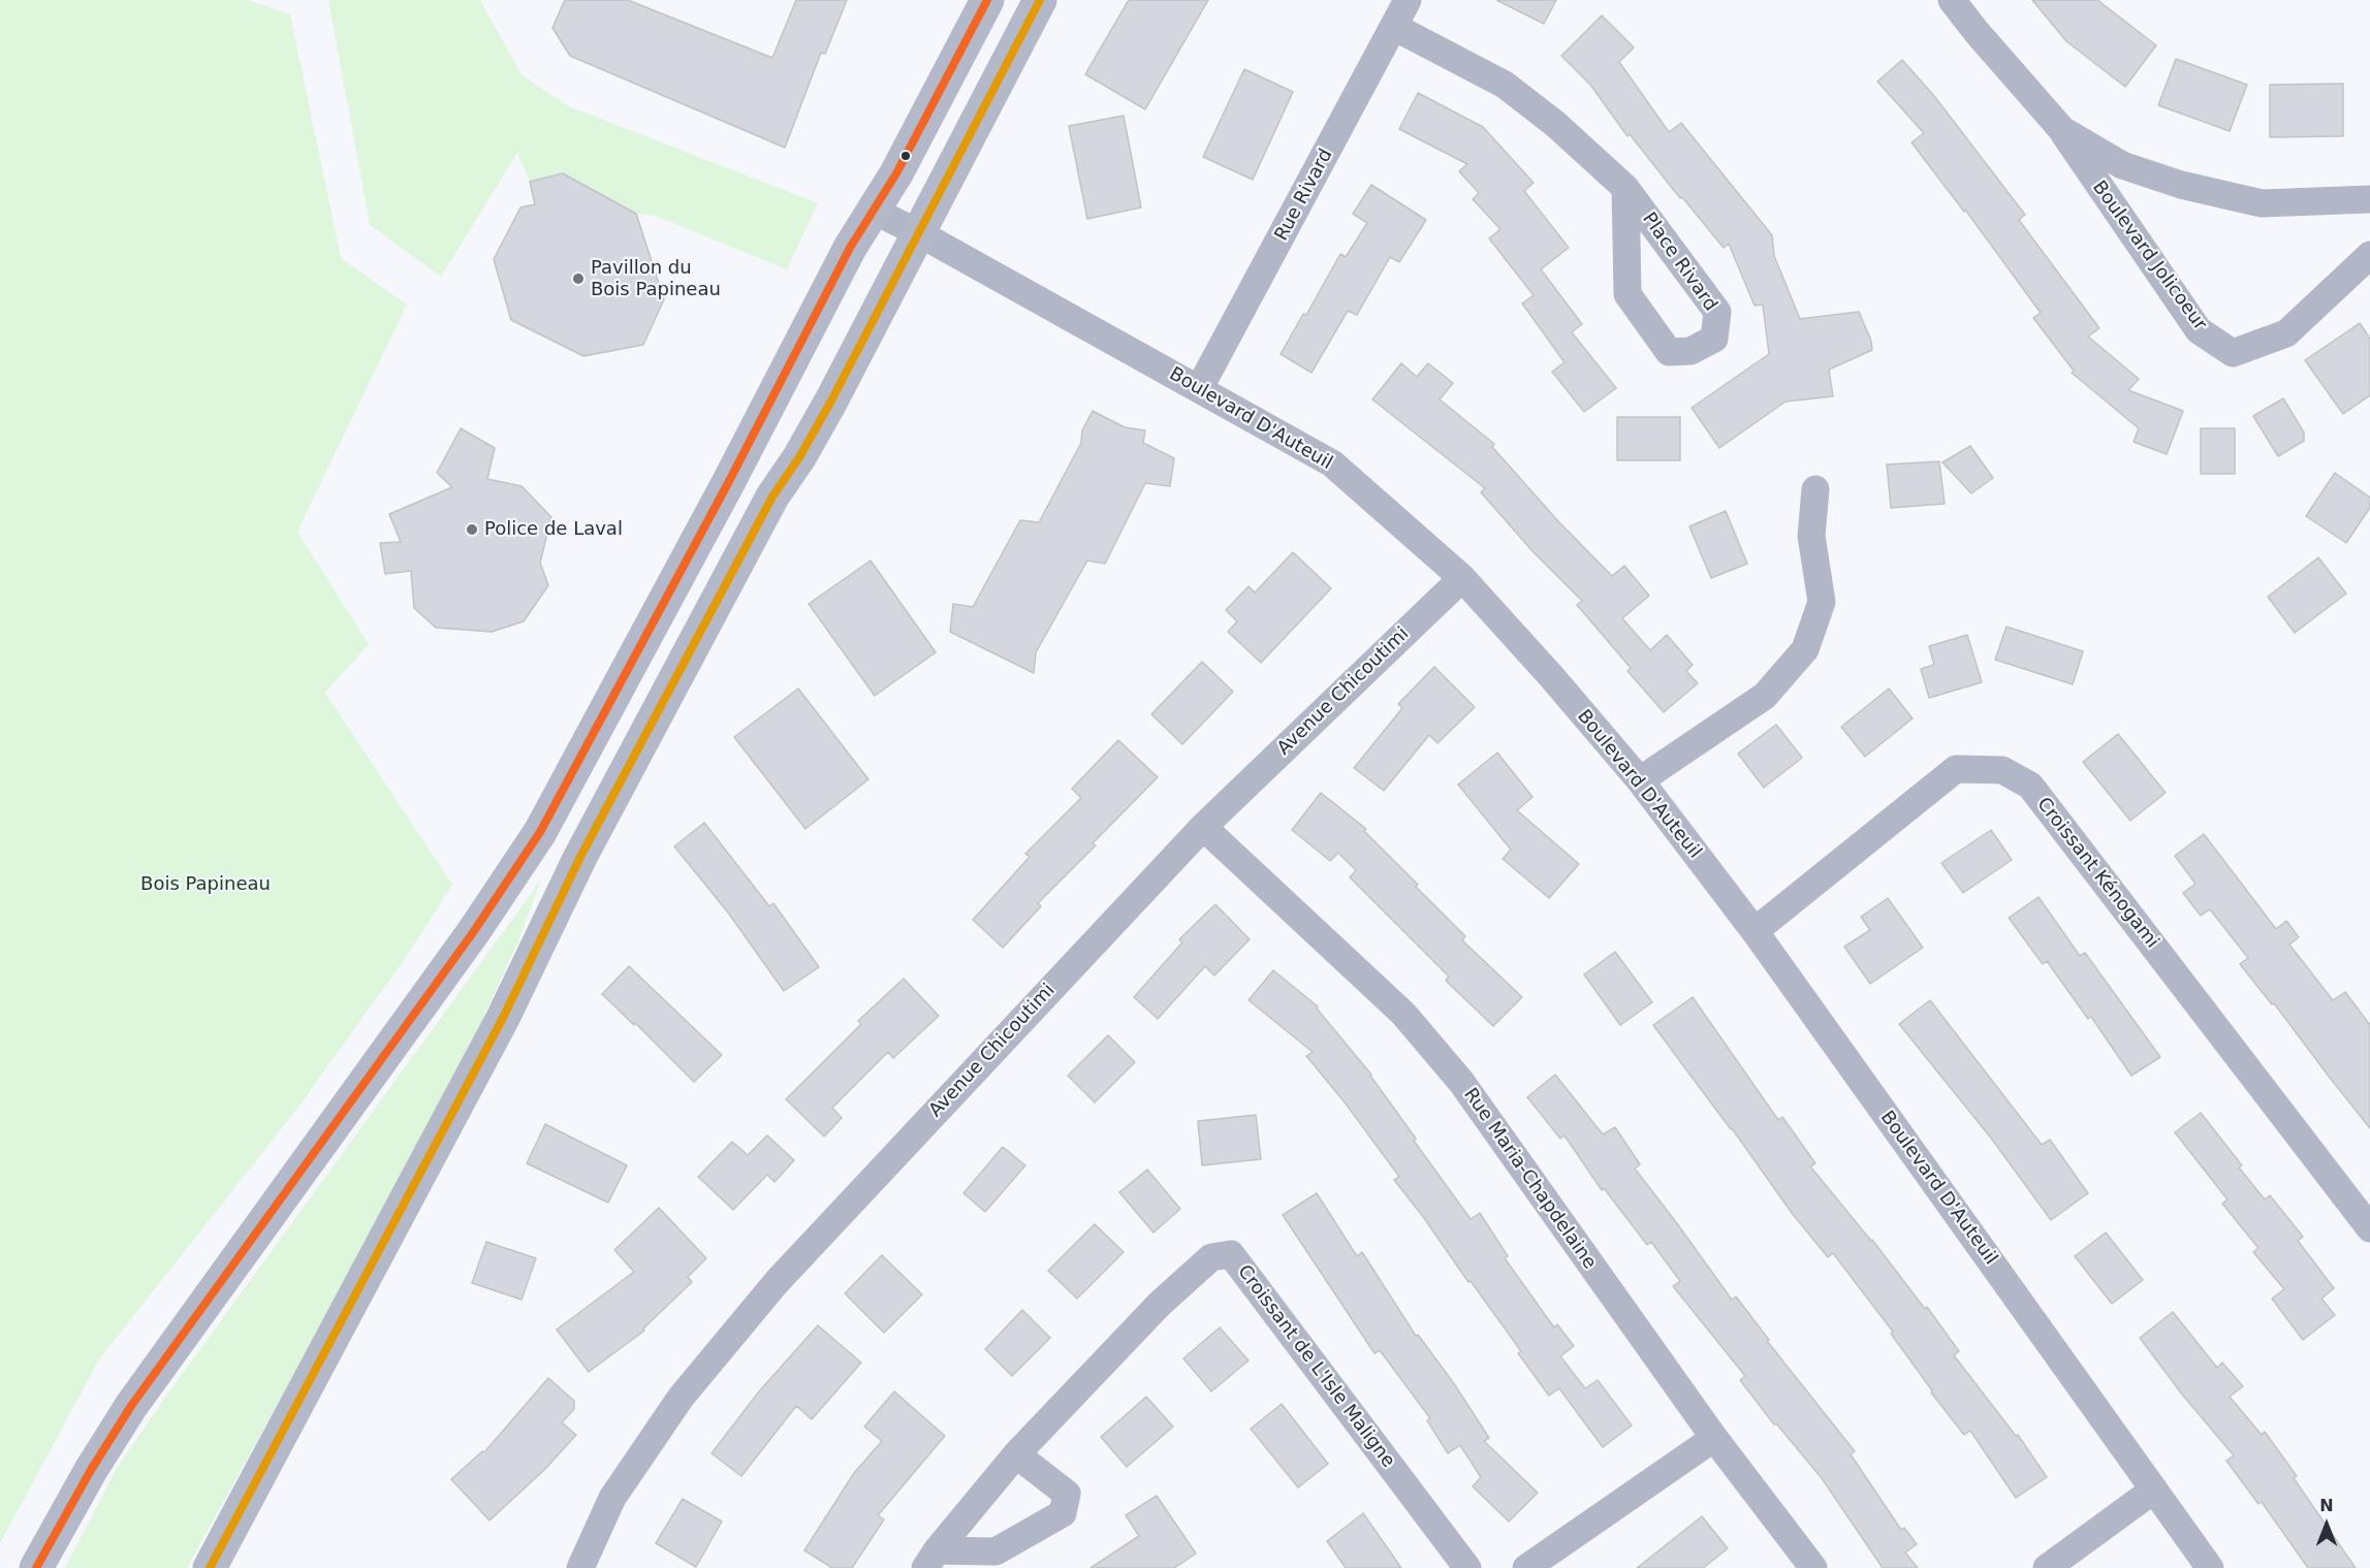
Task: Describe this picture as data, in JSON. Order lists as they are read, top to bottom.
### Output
{
  "streets": {
    "street": [
      "Rue Rivard",
      "Boulevard Jolicoeur",
      "Place Rivard",
      "Boulevard D'Auteuil",
      "Avenue Chicoutimi",
      "Croissant Kénogami",
      "Rue Maria-Chapdelaine",
      "Croissant de L'Isle Maligne"
    ]
  },
  "crossings": [
    ["Rue Rivard", "Place Rivard"],
    ["Rue Rivard", "Boulevard D'Auteuil"],
    ["Boulevard D'Auteuil", "Avenue Chicoutimi"],
    ["Boulevard D'Auteuil", "Croissant Kénogami"],
    ["Avenue Chicoutimi", "Rue Maria-Chapdelaine"]
  ],
  "parks": ["Bois Papineau"],
  "places": ["Pavillon du Bois Papineau", "Police de Laval"],
  "north": "top"
}
